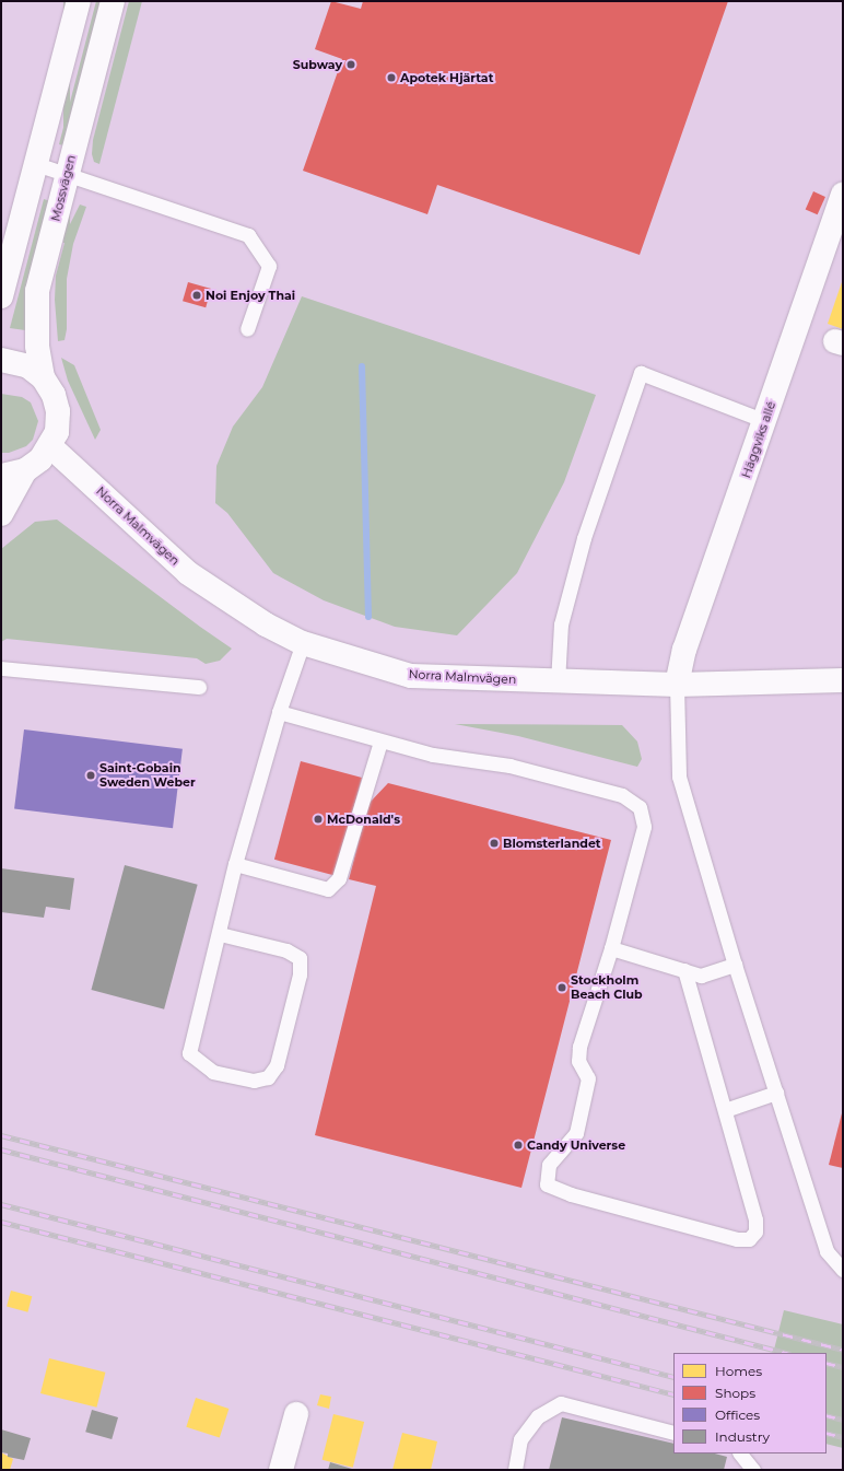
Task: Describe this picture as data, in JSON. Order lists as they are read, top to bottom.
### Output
{
  "streets": {
    "street": ["Mossvägen", "Häggviks allé", "Norra Malmvägen"]
  },
  "crossings": [
    ["Mossvägen", "Norra Malmvägen"],
    ["Häggviks allé", "Norra Malmvägen"]
  ],
  "places": [
    "Subway",
    "Apotek Hjärtat",
    "Noi Enjoy Thai",
    "Saint-Gobain Sweden Weber",
    "McDonald's",
    "Blomsterlandet",
    "Stockholm Beach Club",
    "Candy Universe"
  ],
  "legend": [
    "Homes",
    "Shops",
    "Offices",
    "Industry"
  ]
}
